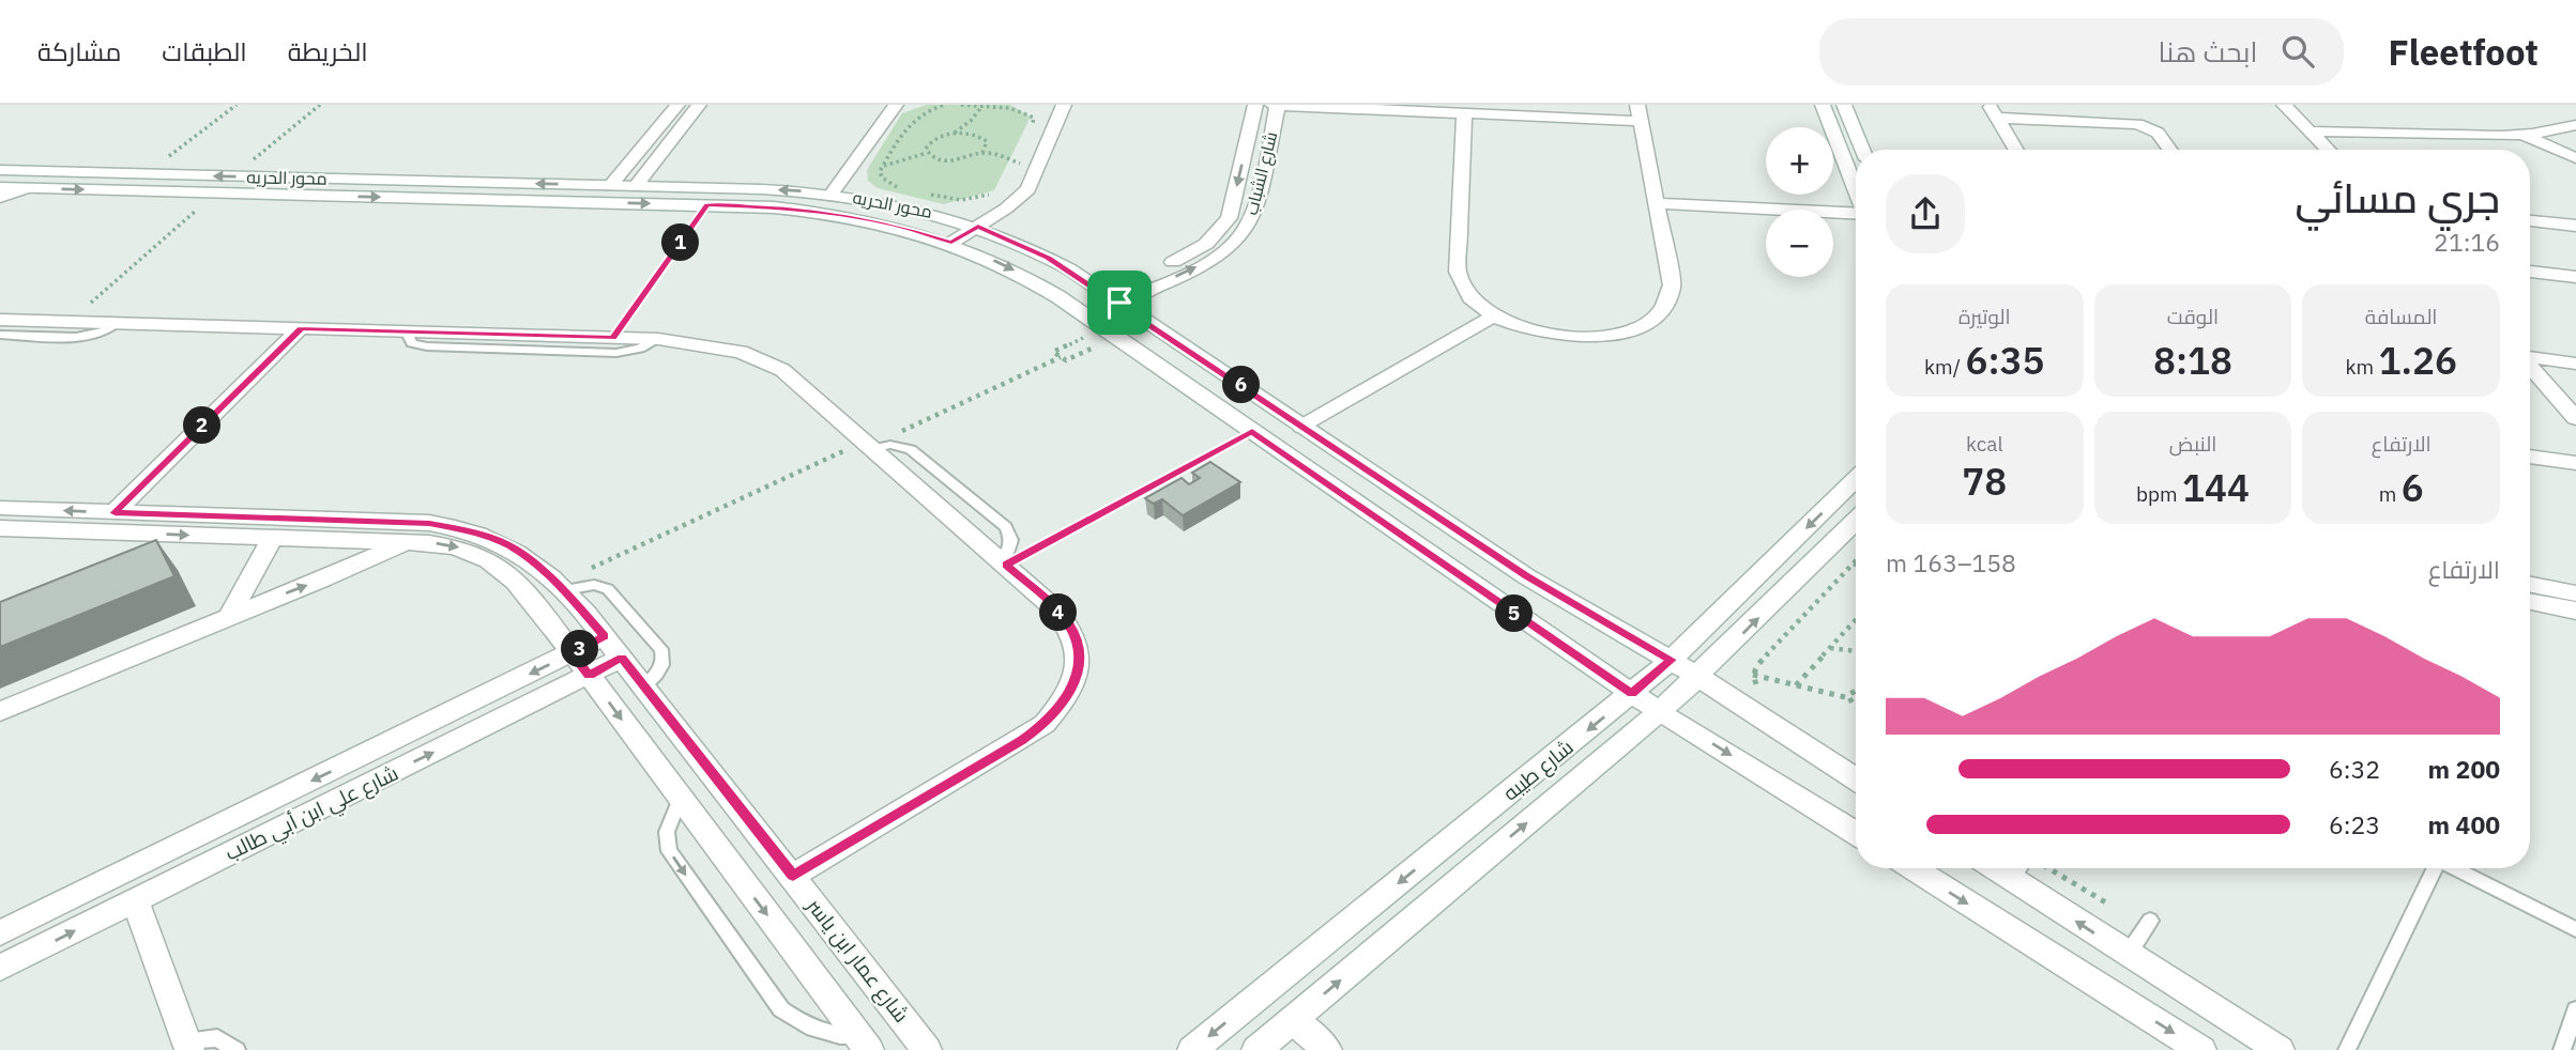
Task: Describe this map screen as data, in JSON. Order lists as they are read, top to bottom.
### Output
{
  "streets": {
    "street": [
      "شارع الشباب",
      "محور الحريه",
      "شارع طيبه",
      "شارع علي ابن أبي طالب",
      "شارع عمار ابن ياسر"
    ]
  },
  "crossings": [
    ["شارع الشباب", "محور الحريه"],
    ["محور الحريه", "شارع طيبه"],
    ["شارع علي ابن أبي طالب", "شارع عمار ابن ياسر"]
  ],
  "page": {
    "header": "Fleetfoot",
    "search": "ابحث هنا",
    "nav": ["الخريطة", "الطبقات", "مشاركة"],
    "map_buttons": ["+", "−"],
    "heading": ["جري مسائي", "21:16"],
    "pins": [
      "1",
      "6",
      "2",
      "4",
      "5",
      "3"
    ],
    "stats": [
      ["المسافة", "1.26 km"],
      ["الوقت", "8:18"],
      ["الوتيرة", "6:35 /km"],
      ["الارتفاع", "6 m"],
      ["النبض", "144 bpm"],
      ["kcal", "78"]
    ],
    "chart": ["الارتفاع", "158–163 m"],
    "list": [
      {
        "name": "200 m",
        "note": "6:32"
      },
      {
        "name": "400 m",
        "note": "6:23"
      }
    ]
  }
}
